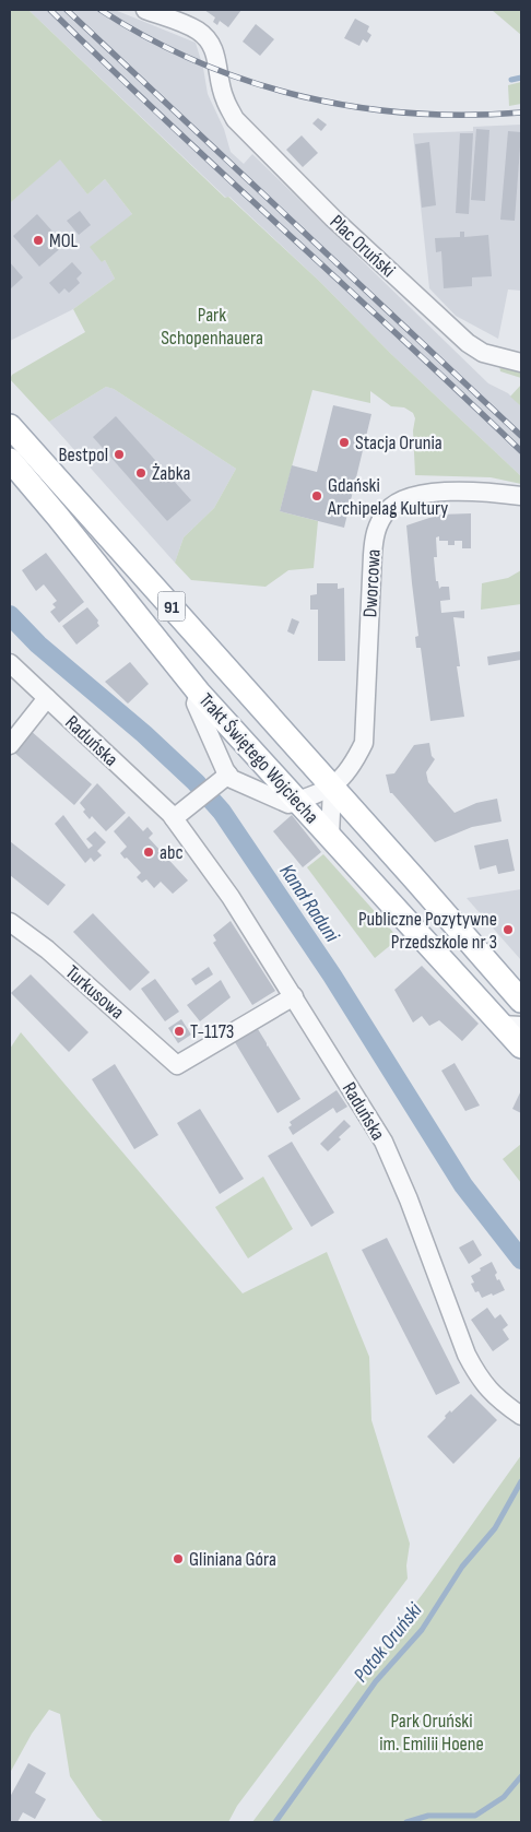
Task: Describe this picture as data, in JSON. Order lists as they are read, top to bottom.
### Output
{
  "streets": {
    "main road": ["91", "Trakt Świętego Wojciecha"],
    "street": [
      "Plac Oruński",
      "Dworcowa",
      "Raduńska",
      "Turkusowa"
    ]
  },
  "crossings": [
    ["Dworcowa", "Trakt Świętego Wojciecha"],
    ["Raduńska", "Turkusowa"]
  ],
  "water": ["Kanał Raduni", "Potok Oruński"],
  "parks": ["Park Schopenhauera", "Park Oruński im. Emilii Hoene"],
  "places": [
    "MOL",
    "Stacja Orunia",
    "Bestpol",
    "Żabka",
    "Gdański Archipelag Kultury",
    "abc",
    "Publiczne Pozytywne Przedszkole nr 3",
    "T-1173",
    "Gliniana Góra"
  ]
}
